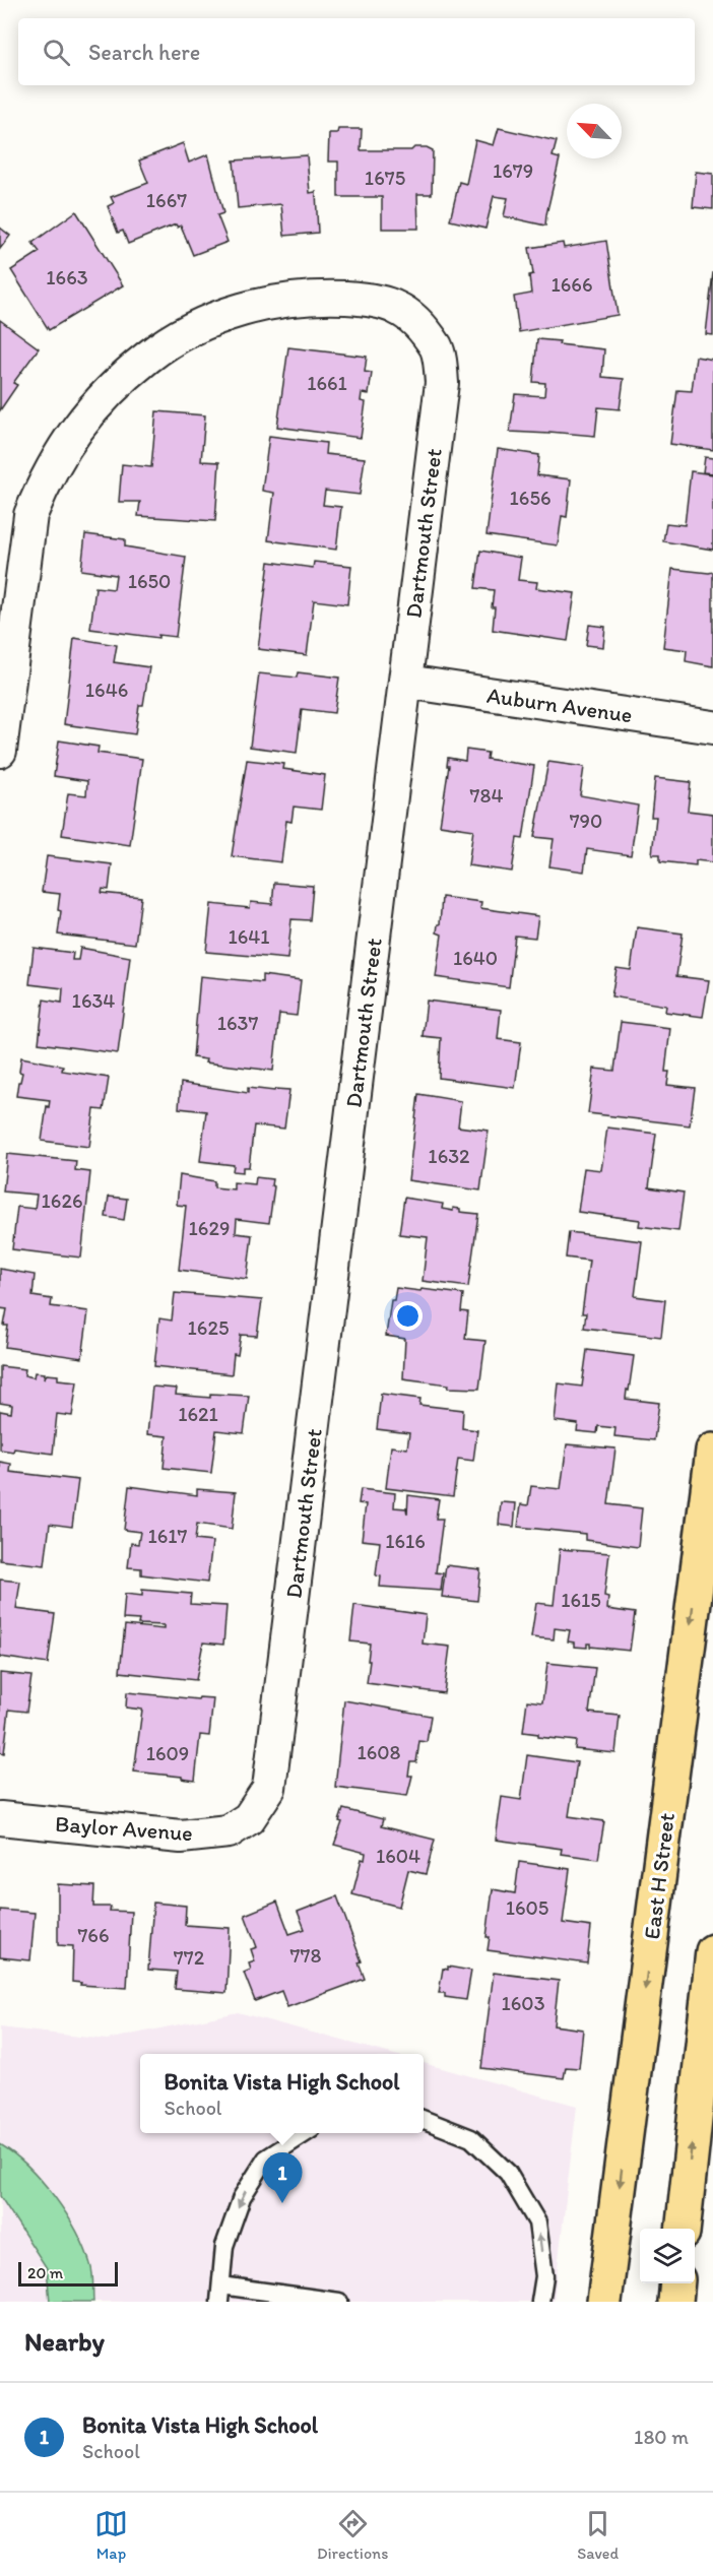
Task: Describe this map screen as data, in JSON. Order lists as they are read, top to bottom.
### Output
{
  "streets": {
    "main road": ["East H Street"],
    "street": ["Dartmouth Street", "Auburn Avenue", "Baylor Avenue"]
  },
  "crossings": [
    ["Dartmouth Street", "Auburn Avenue"],
    ["Dartmouth Street", "Baylor Avenue"]
  ],
  "house_numbers": [
    "1679",
    "1675",
    "1667",
    "1663",
    "1666",
    "1661",
    "1656",
    "1650",
    "1646",
    "784",
    "790",
    "1641",
    "1640",
    "1634",
    "1637",
    "1632",
    "1626",
    "1629",
    "1625",
    "1621",
    "1617",
    "1616",
    "1615",
    "1608",
    "1609",
    "1604",
    "1605",
    "766",
    "778",
    "772",
    "1603"
  ],
  "scale_bar": "20 m",
  "north": "top left",
  "page": {
    "search": "Search here",
    "popup": ["Bonita Vista High School", "School"],
    "pins": "1",
    "scale": "20 m",
    "heading": "Nearby",
    "list": [
      {
        "mark": "1",
        "name": "Bonita Vista High School",
        "note": "School",
        "value": "180 m"
      }
    ],
    "nav": ["Map", "Directions", "Saved"]
  }
}
